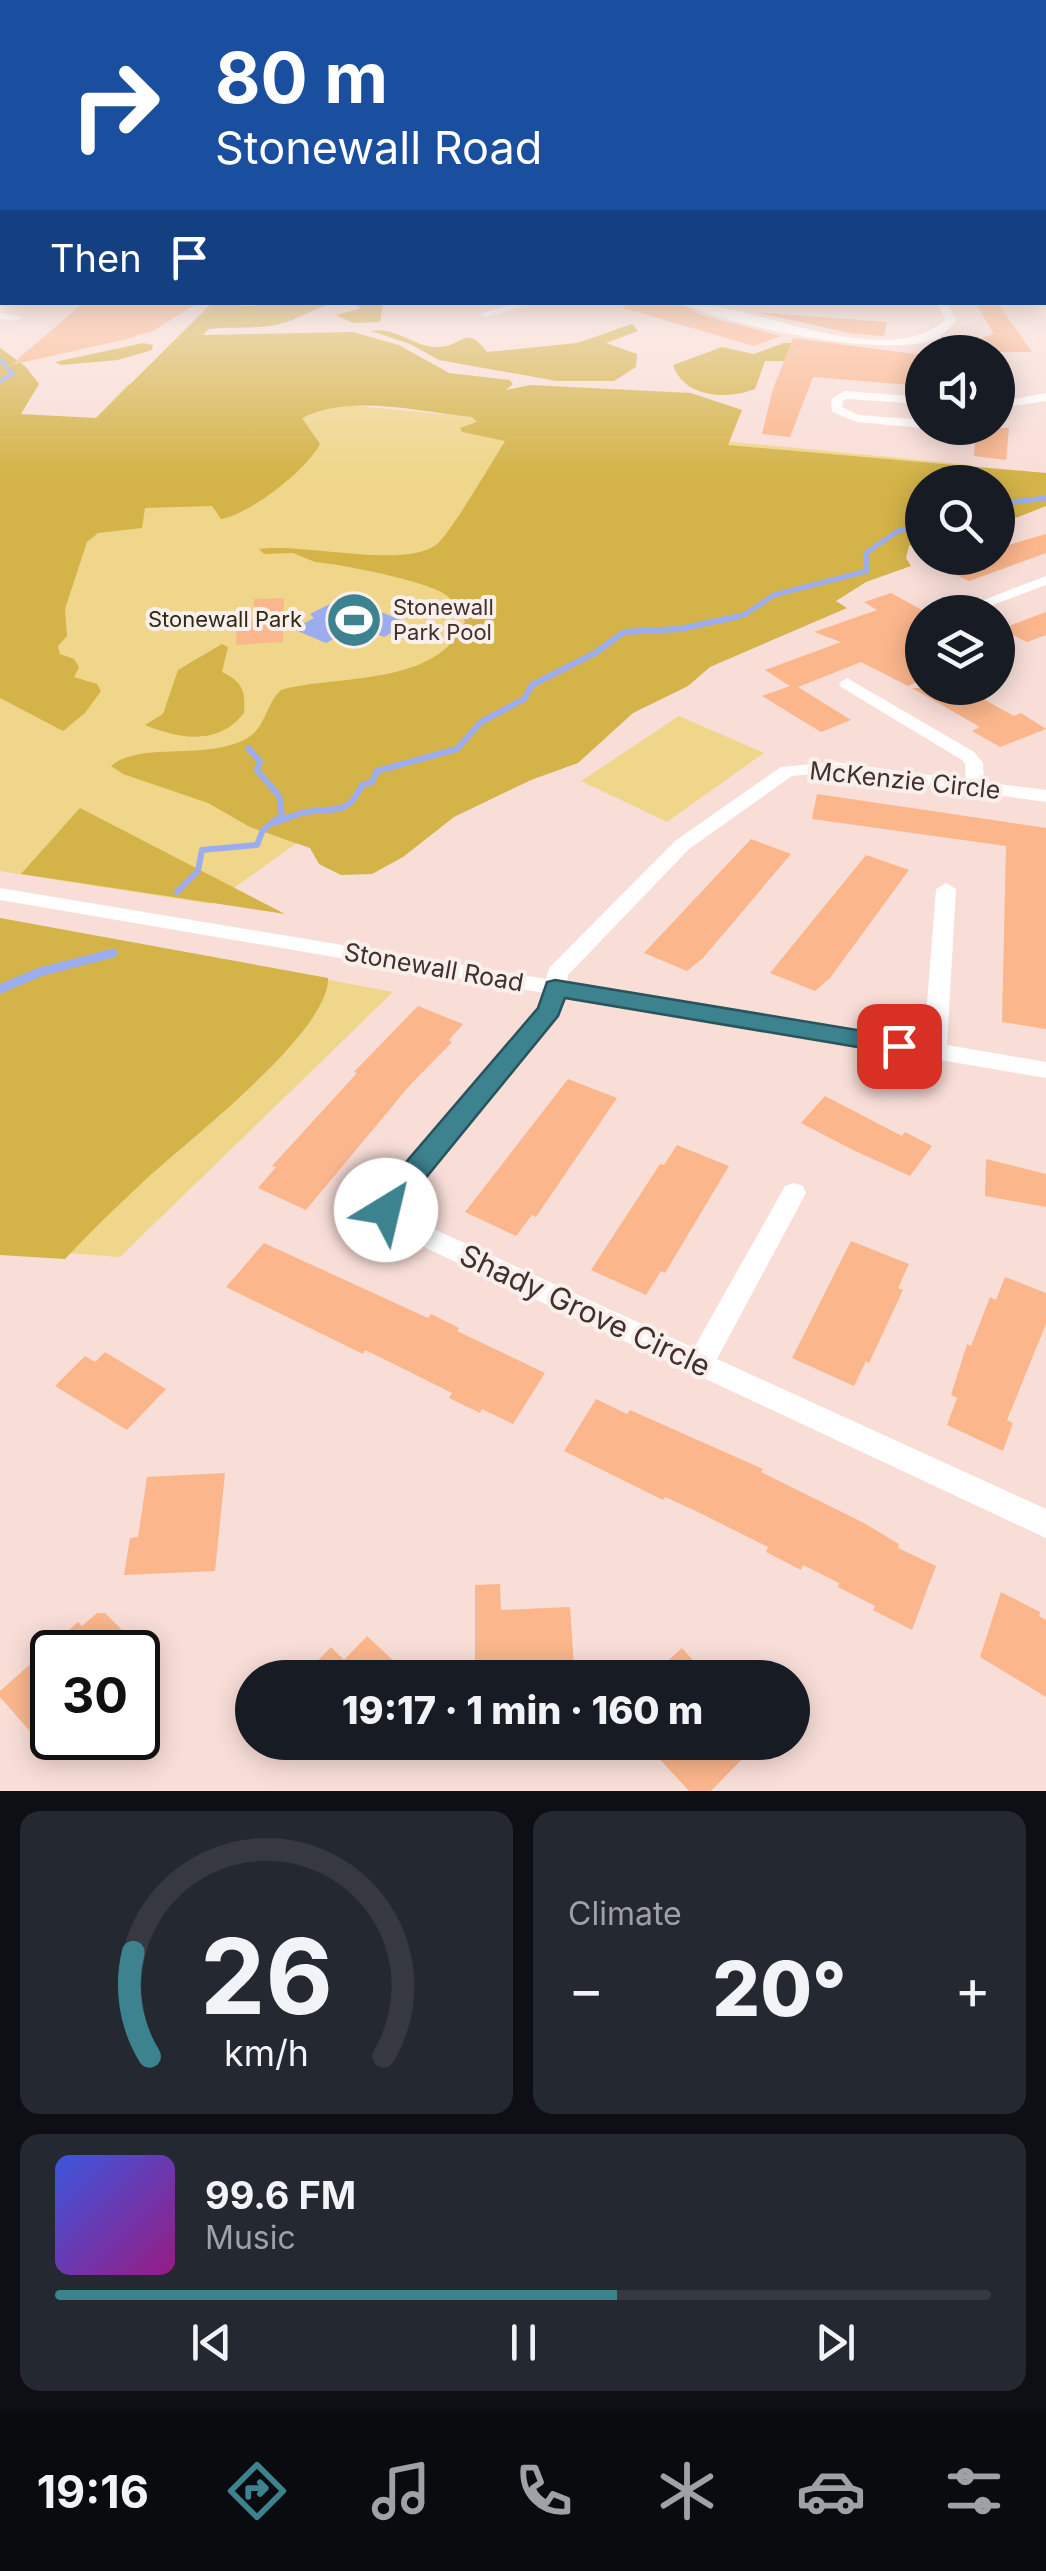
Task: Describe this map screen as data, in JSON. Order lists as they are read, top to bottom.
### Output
{
  "streets": {
    "street": ["McKenzie Circle", "Stonewall Road", "Shady Grove Circle"]
  },
  "crossings": [
    ["McKenzie Circle", "Stonewall Road"],
    ["McKenzie Circle", "Shady Grove Circle"],
    ["Stonewall Road", "Shady Grove Circle"]
  ],
  "parks": ["Stonewall Park"],
  "places": {
    "sports": ["Stonewall Park Pool"]
  },
  "page": {
    "turn": ["80 m", "Stonewall Road"],
    "then": "Then",
    "limit": "30",
    "trip": "19:17 · 1 min · 160 m",
    "tile": "Climate",
    "heat": ["−", "20°", "+"],
    "song": ["99.6 FM", "Music"],
    "tabs": "19:16",
    "gauge": ["26", "km/h"]
  }
}
